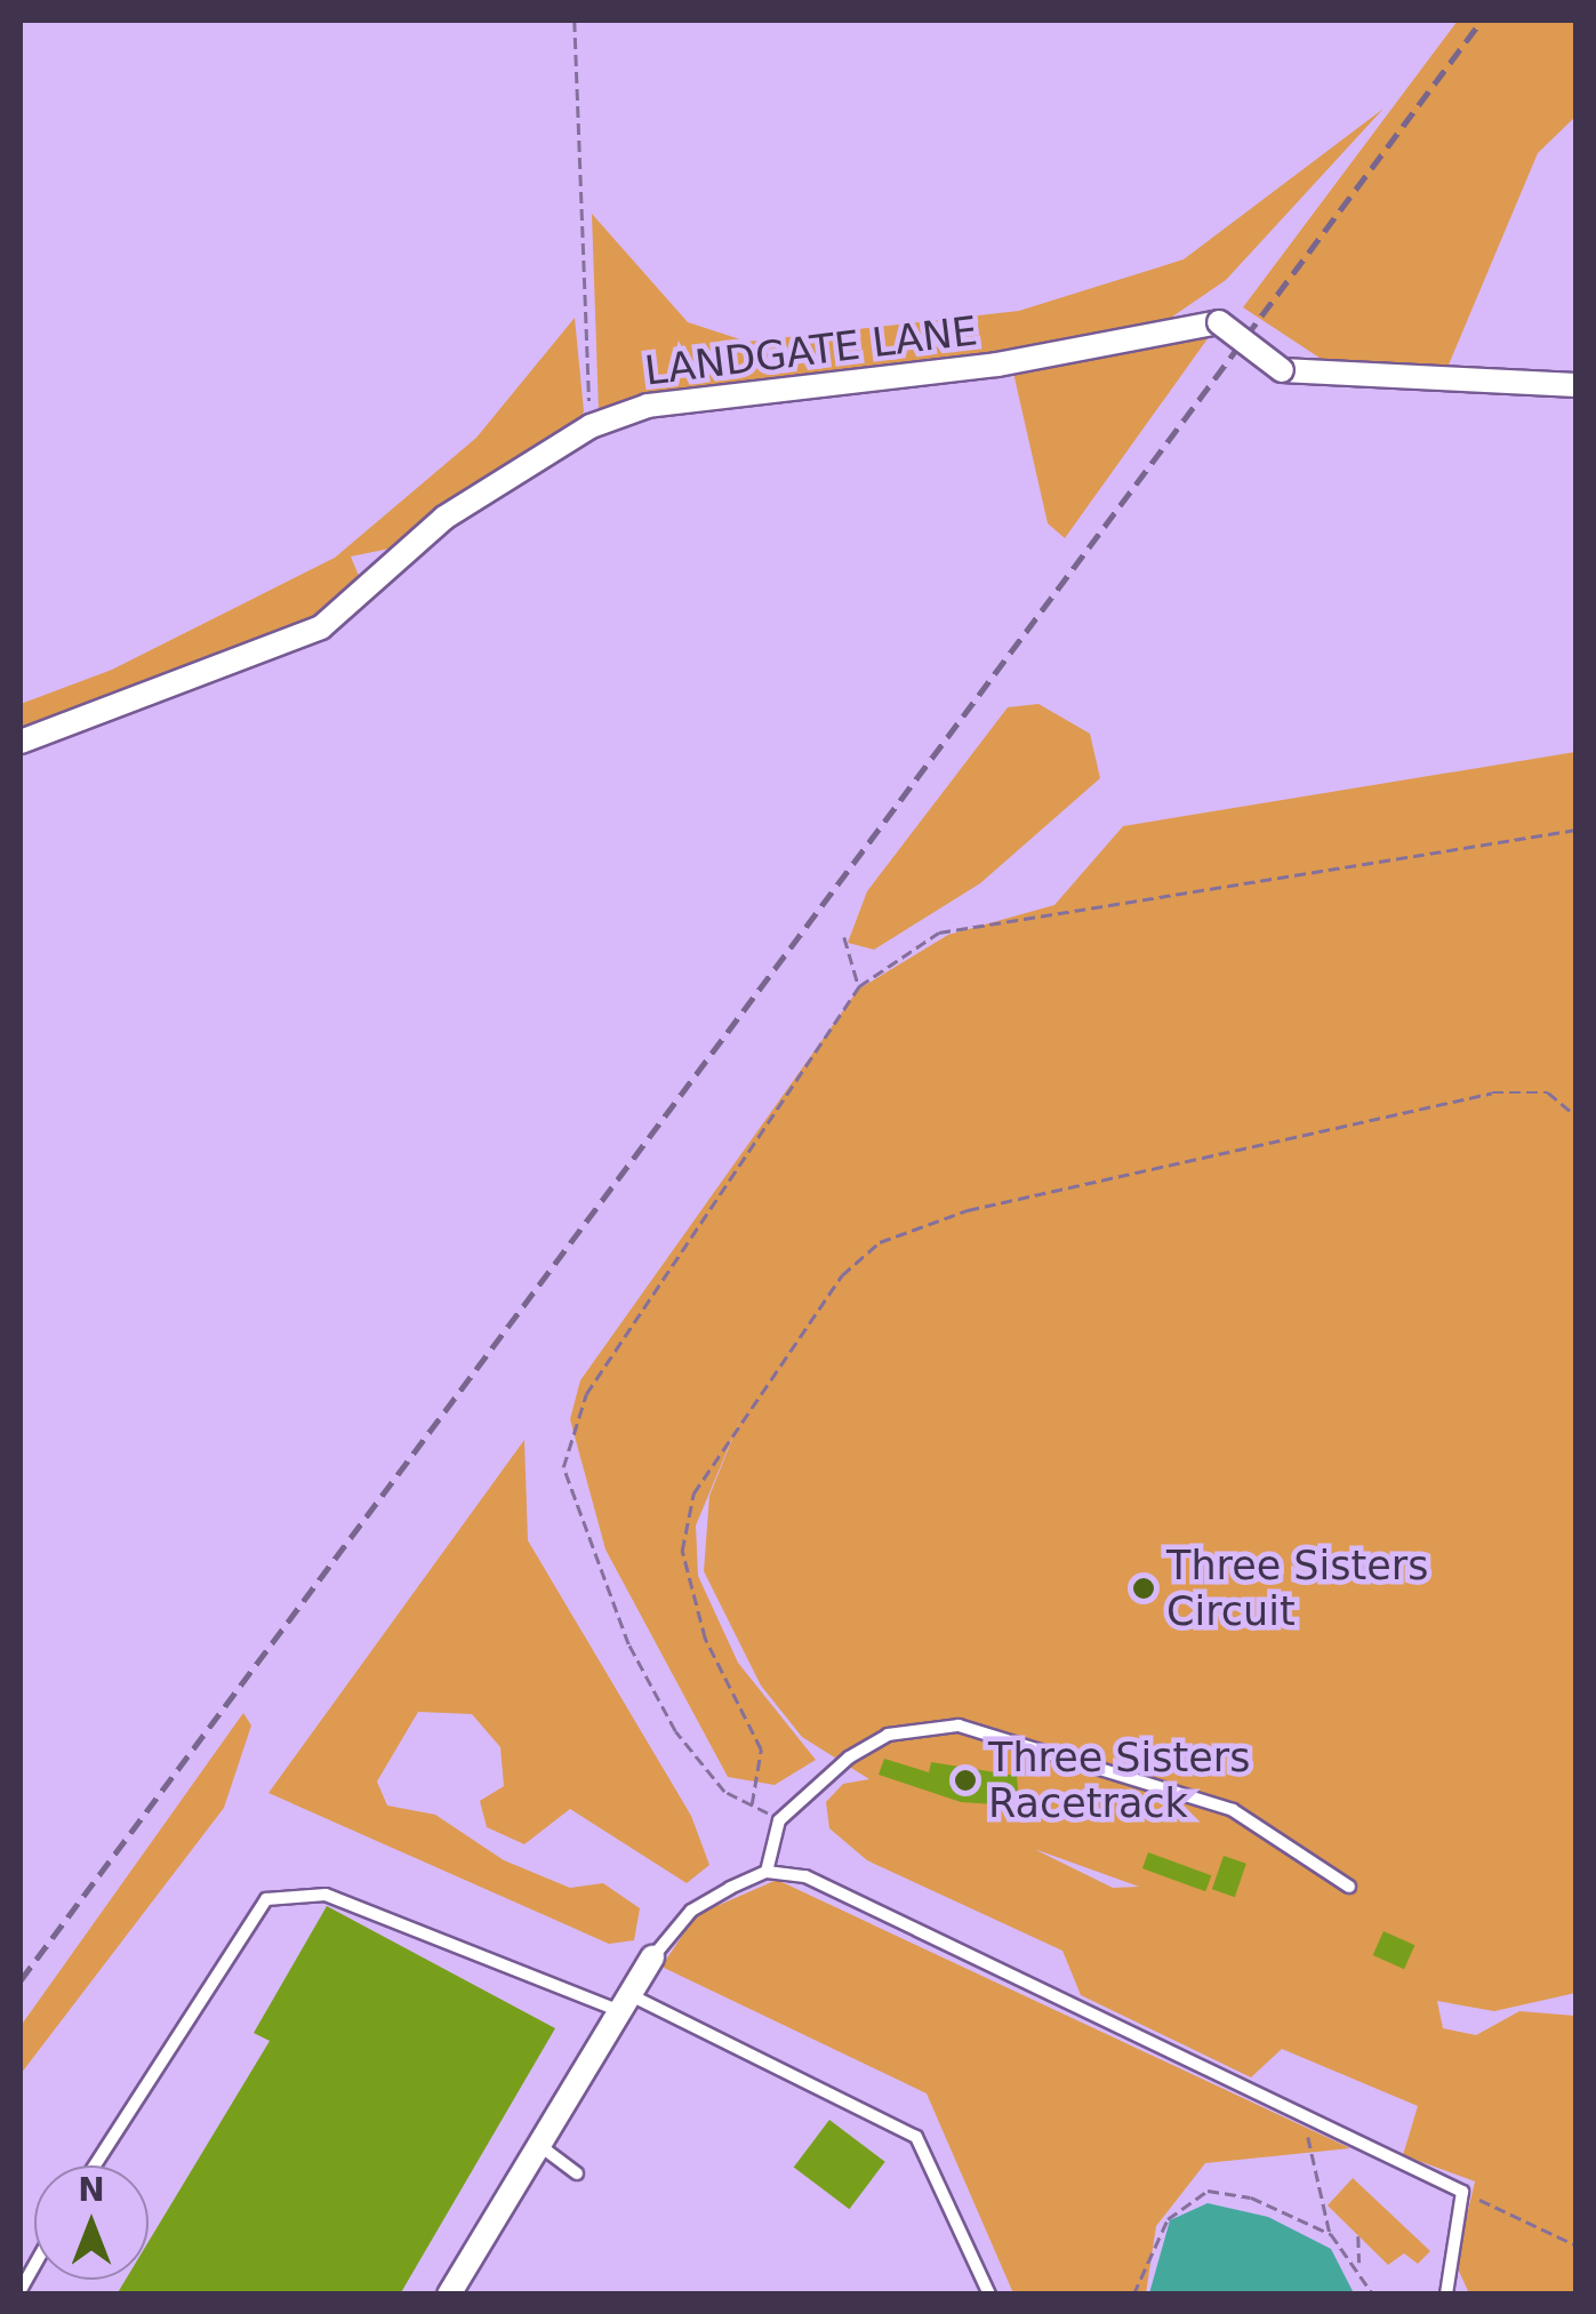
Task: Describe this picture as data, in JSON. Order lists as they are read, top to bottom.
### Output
{
  "streets": {
    "street": ["LANDGATE LANE"]
  },
  "places": ["Three Sisters Circuit", "Three Sisters Racetrack"],
  "north": "top"
}
